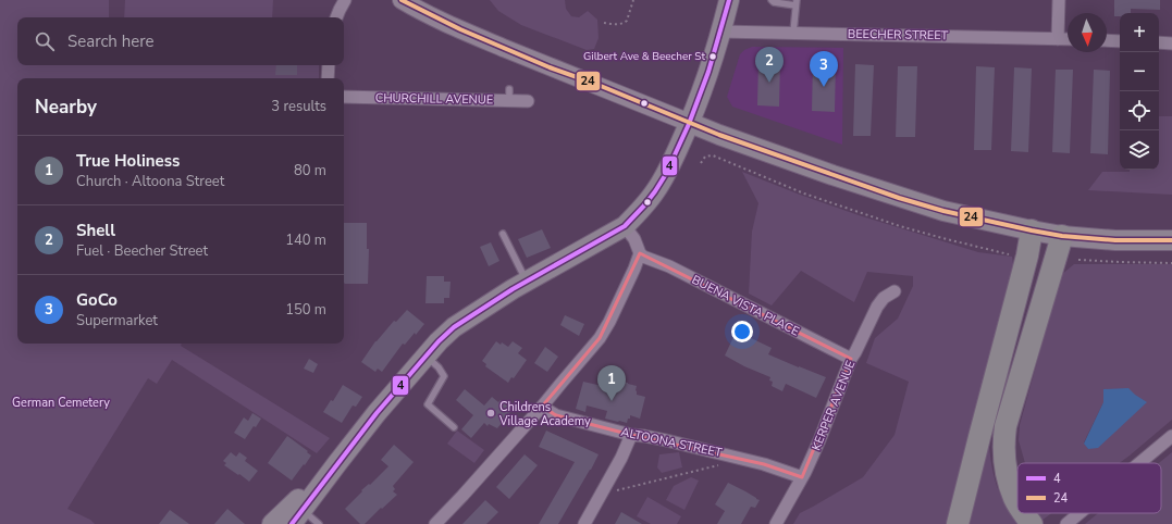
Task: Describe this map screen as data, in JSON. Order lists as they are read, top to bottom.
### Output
{
  "streets": {
    "street": [
      "BEECHER STREET",
      "CHURCHILL AVENUE",
      "BUENA VISTA PLACE",
      "KERPER AVENUE",
      "ALTOONA STREET"
    ]
  },
  "crossings": [
    ["BUENA VISTA PLACE", "KERPER AVENUE"],
    ["KERPER AVENUE", "ALTOONA STREET"]
  ],
  "parks": ["German Cemetery"],
  "places": ["Gilbert Ave & Beecher St", "Childrens Village Academy"],
  "lines": ["transit line 4", "transit line 24"],
  "legend": ["4", "24"],
  "north": "bottom",
  "page": {
    "map_buttons": ["+", "−"],
    "search": "Search here",
    "pins": ["2", "3", "1"],
    "heading": ["Nearby", "3 results"],
    "list": [
      {
        "mark": "1",
        "name": "True Holiness",
        "note": "Church · Altoona Street",
        "value": "80 m"
      },
      {
        "mark": "2",
        "name": "Shell",
        "note": "Fuel · Beecher Street",
        "value": "140 m"
      },
      {
        "mark": "3",
        "name": "GoCo",
        "note": "Supermarket",
        "value": "150 m"
      }
    ]
  }
}
